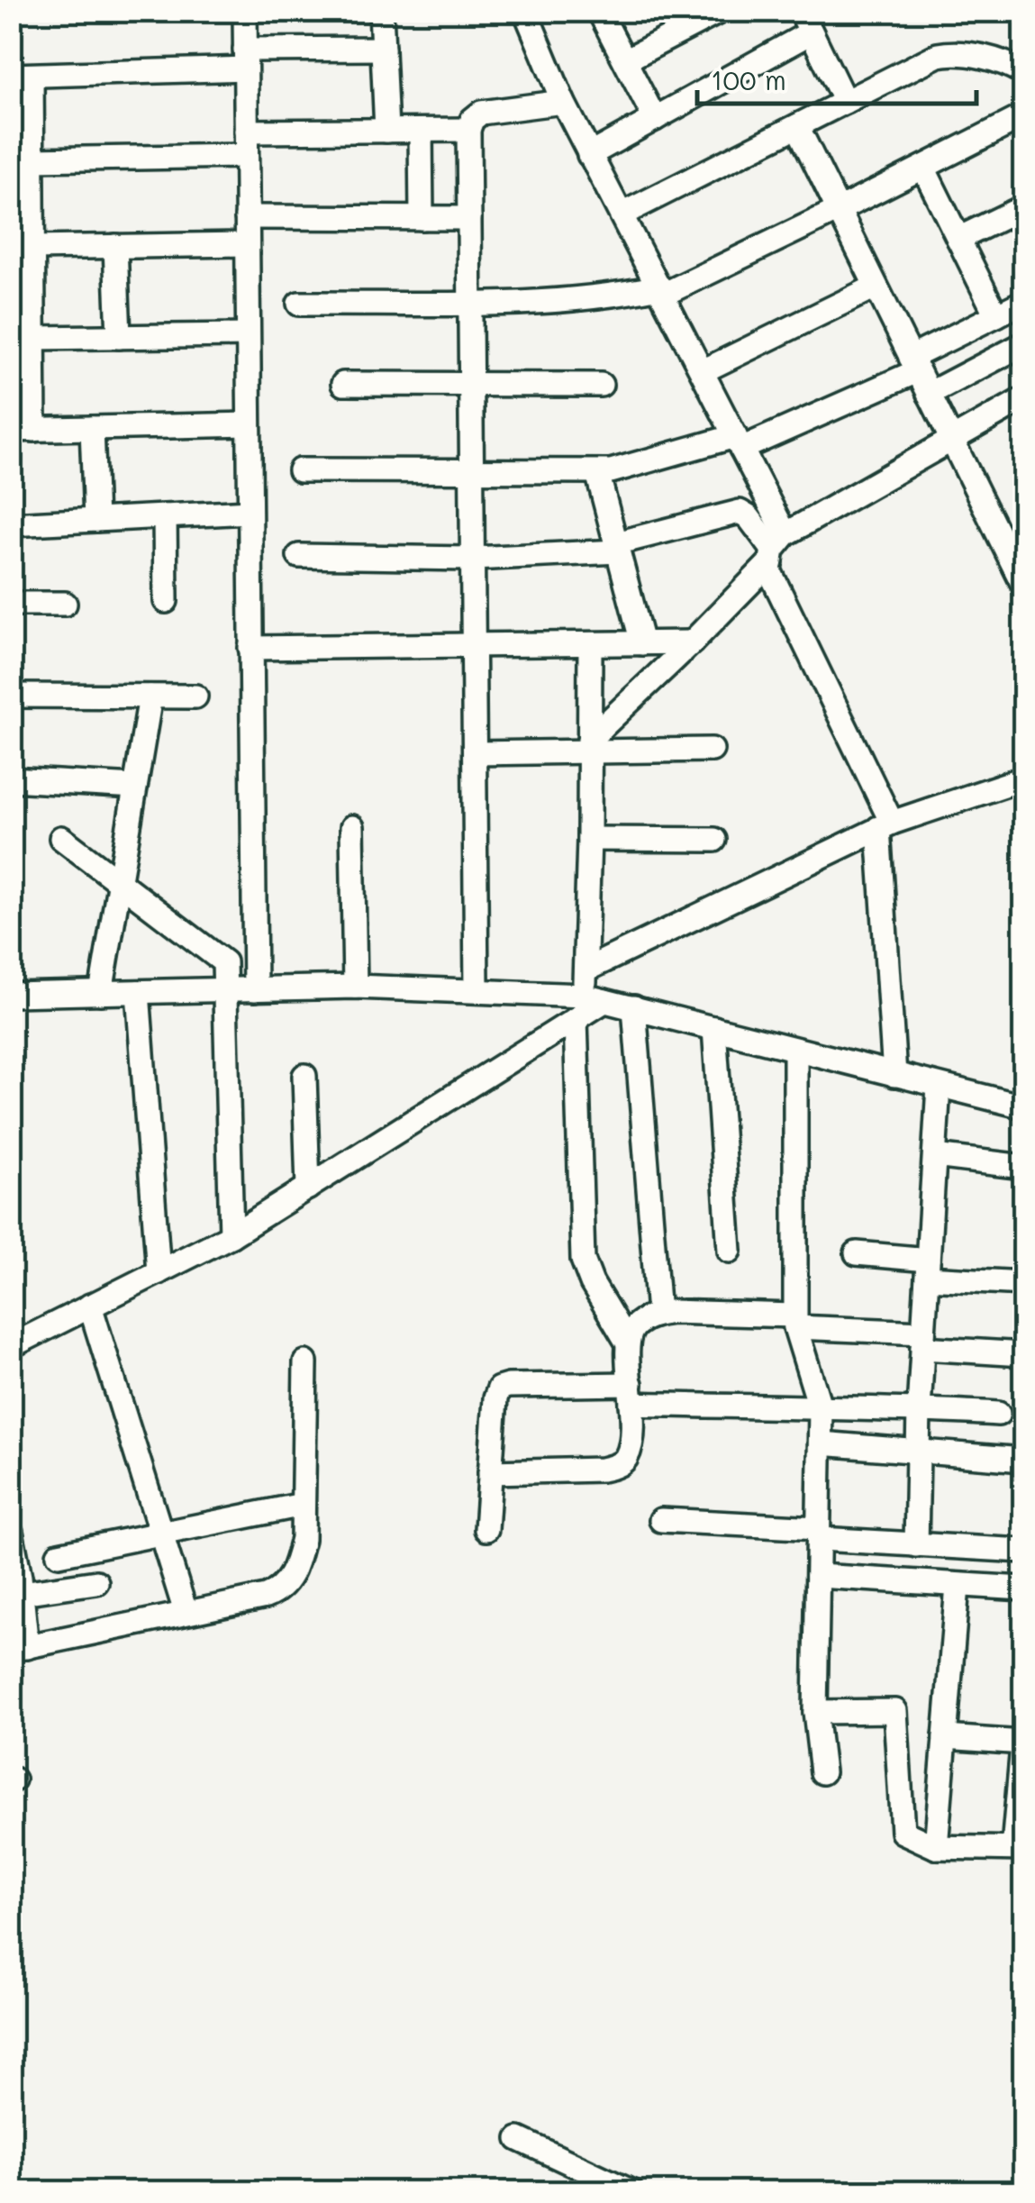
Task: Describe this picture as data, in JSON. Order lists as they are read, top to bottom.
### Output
{
  "scale_bar": "100 m"
}
